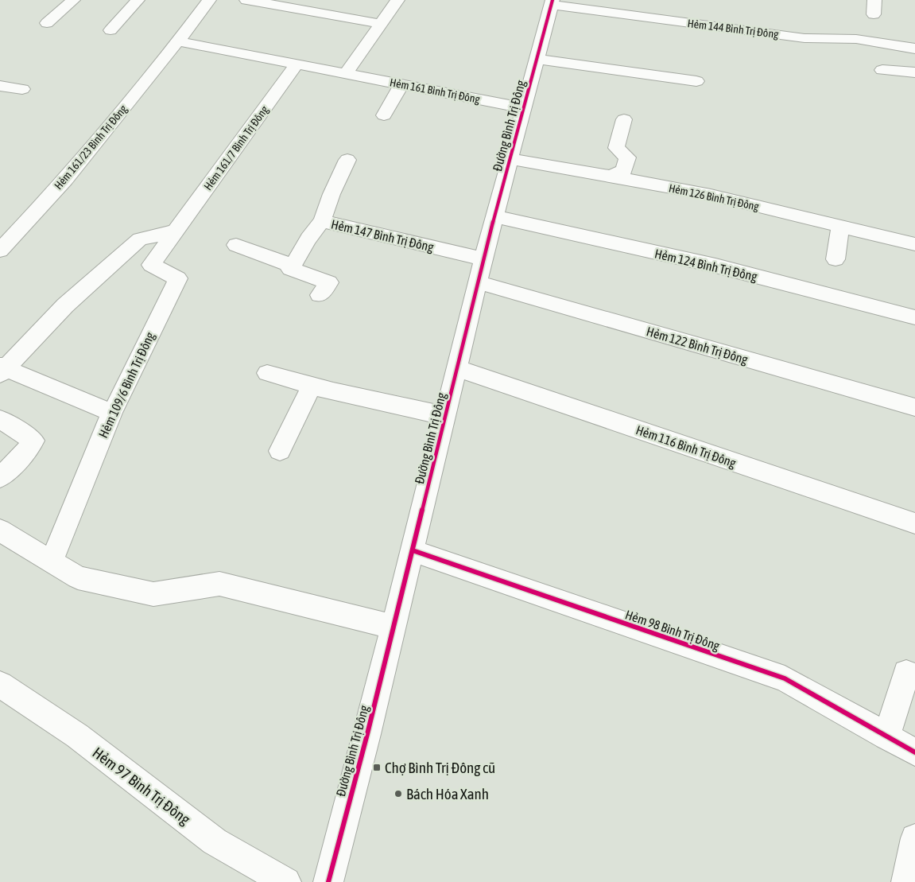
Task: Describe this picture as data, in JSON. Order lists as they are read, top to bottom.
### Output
{
  "streets": {
    "street": [
      "Hẻm 144 Bình Trị Đông",
      "Hẻm 161 Bình Trị Đông",
      "Đường Bình Trị Đông",
      "Hẻm 161/23 Bình Trị Đông",
      "Hẻm 161/7 Bình Trị Đông",
      "Hẻm 126 Bình Trị Đông",
      "Hẻm 147 Bình Trị Đông",
      "Hẻm 124 Bình Trị Đông",
      "Hẻm 122 Bình Trị Đông",
      "Hẻm 109/6 Bình Trị Đông",
      "Hẻm 116 Bình Trị Đông",
      "Hẻm 98 Bình Trị Đông",
      "Hẻm 97 Bình Trị Đông"
    ]
  },
  "crossings": [
    ["Hẻm 144 Bình Trị Đông", "Đường Bình Trị Đông"],
    ["Hẻm 161 Bình Trị Đông", "Đường Bình Trị Đông"],
    ["Hẻm 161 Bình Trị Đông", "Hẻm 161/23 Bình Trị Đông"],
    ["Hẻm 161 Bình Trị Đông", "Hẻm 161/7 Bình Trị Đông"],
    ["Đường Bình Trị Đông", "Hẻm 126 Bình Trị Đông"],
    ["Đường Bình Trị Đông", "Hẻm 147 Bình Trị Đông"],
    ["Đường Bình Trị Đông", "Hẻm 124 Bình Trị Đông"],
    ["Đường Bình Trị Đông", "Hẻm 122 Bình Trị Đông"],
    ["Đường Bình Trị Đông", "Hẻm 116 Bình Trị Đông"],
    ["Đường Bình Trị Đông", "Hẻm 98 Bình Trị Đông"],
    ["Hẻm 161/7 Bình Trị Đông", "Hẻm 109/6 Bình Trị Đông"]
  ],
  "places": {
    "transit": ["Chợ Bình Trị Đông cũ"],
    "other": ["Bách Hóa Xanh"]
  }
}
